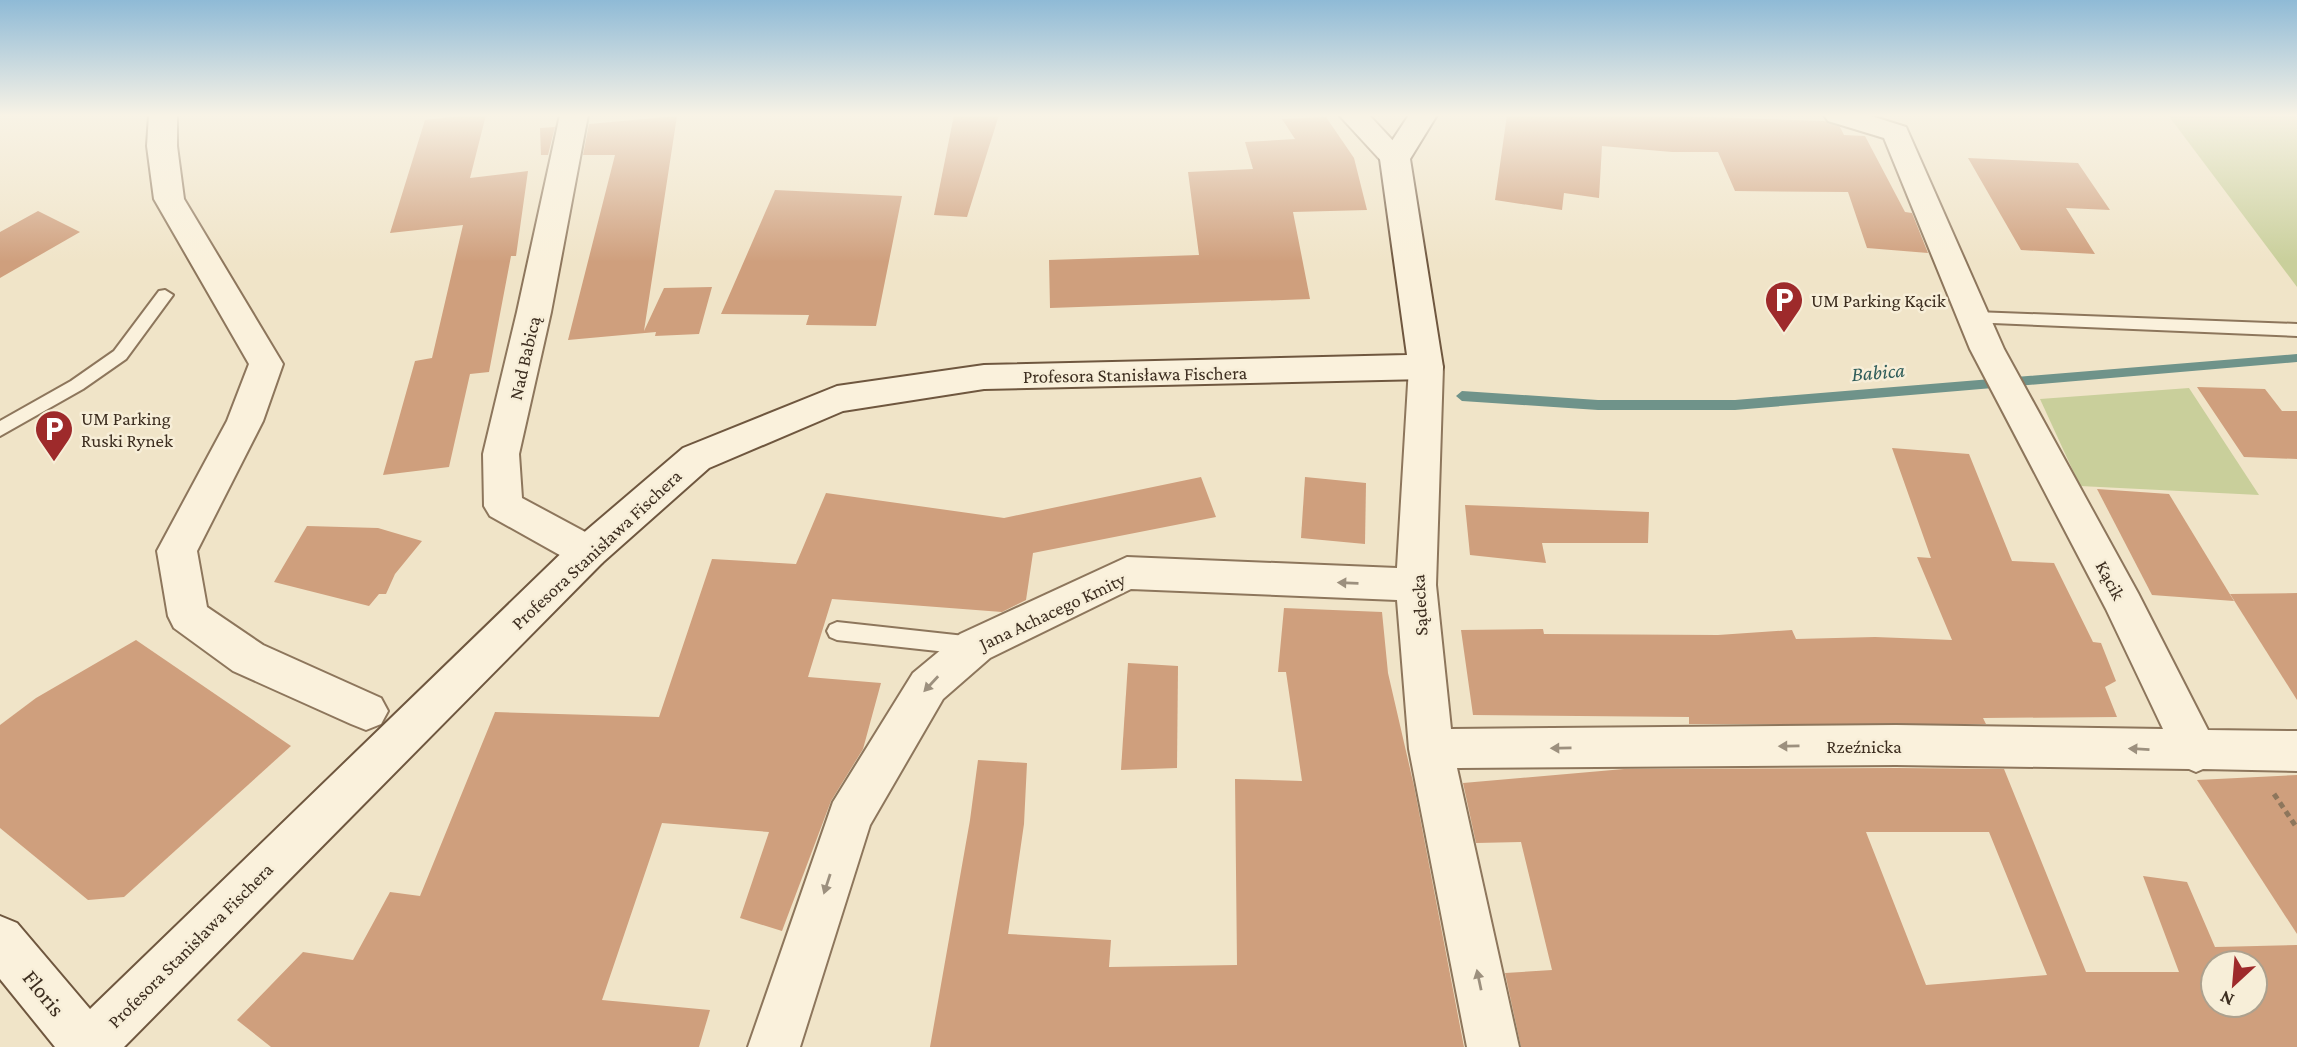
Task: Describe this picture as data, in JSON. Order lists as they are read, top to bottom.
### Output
{
  "streets": {
    "street": [
      "Nad Babicą",
      "Profesora Stanisława Fischera",
      "Kącik",
      "Sądecka",
      "Jana Achacego Kmity",
      "Rzeźnicka",
      "Floris"
    ]
  },
  "crossings": [
    ["Nad Babicą", "Profesora Stanisława Fischera"],
    ["Profesora Stanisława Fischera", "Sądecka"],
    ["Profesora Stanisława Fischera", "Floris"],
    ["Kącik", "Rzeźnicka"],
    ["Sądecka", "Jana Achacego Kmity"],
    ["Sądecka", "Rzeźnicka"]
  ],
  "one_way": ["Jana Achacego Kmity", "Rzeźnicka"],
  "water": ["Babica"],
  "places": {
    "parking": ["UM Parking Kącik", "UM Parking Ruski Rynek"]
  },
  "north": "bottom left"
}
